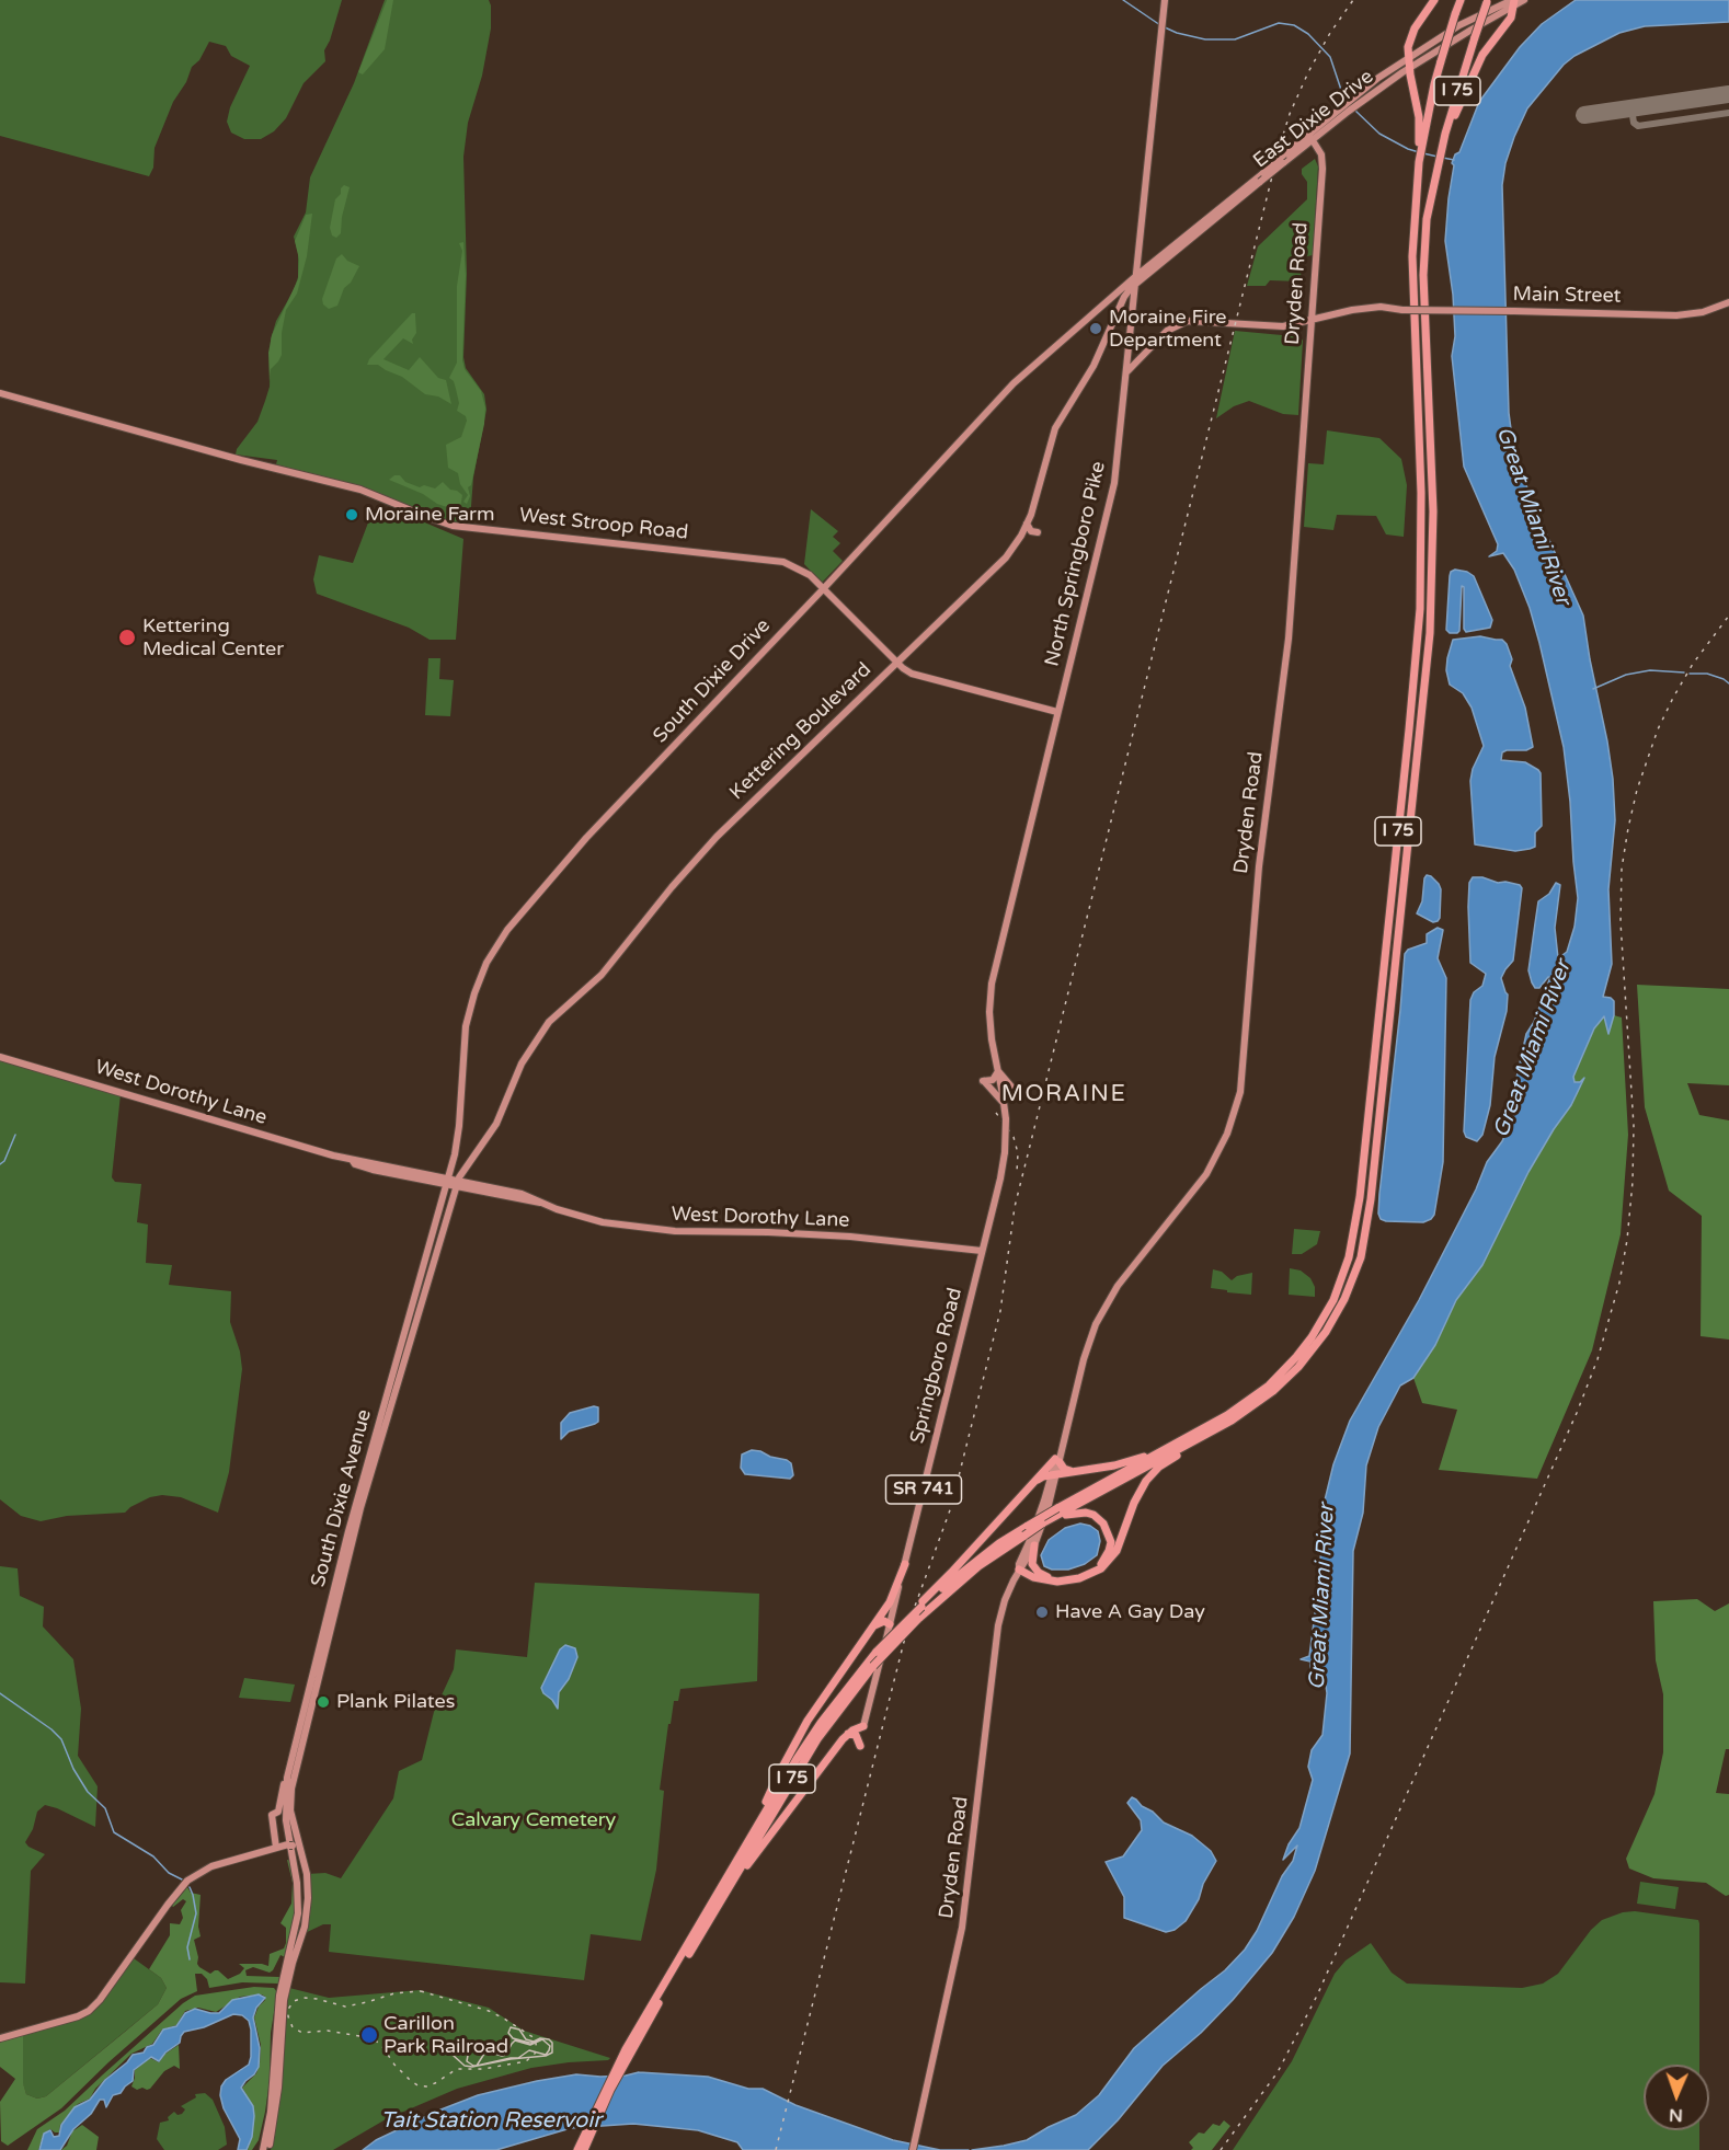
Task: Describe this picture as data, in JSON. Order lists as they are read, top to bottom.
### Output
{
  "streets": {
    "highway": ["I 75"],
    "main road": [
      "East Dixie Drive",
      "Dryden Road",
      "Main Street",
      "West Stroop Road",
      "North Springboro Pike",
      "South Dixie Drive",
      "Kettering Boulevard",
      "West Dorothy Lane",
      "Springboro Road",
      "SR 741",
      "South Dixie Avenue"
    ]
  },
  "crossings": [
    ["East Dixie Drive", "Dryden Road"],
    ["East Dixie Drive", "North Springboro Pike"],
    ["East Dixie Drive", "South Dixie Drive"],
    ["East Dixie Drive", "Kettering Boulevard"],
    ["Dryden Road", "Main Street"],
    ["Main Street", "North Springboro Pike"],
    ["West Stroop Road", "North Springboro Pike"],
    ["West Stroop Road", "South Dixie Drive"],
    ["West Stroop Road", "Kettering Boulevard"],
    ["North Springboro Pike", "South Dixie Drive"],
    ["North Springboro Pike", "Kettering Boulevard"],
    ["North Springboro Pike", "Springboro Road"],
    ["South Dixie Drive", "West Dorothy Lane"],
    ["South Dixie Drive", "South Dixie Avenue"],
    ["Kettering Boulevard", "West Dorothy Lane"],
    ["Kettering Boulevard", "South Dixie Avenue"],
    ["West Dorothy Lane", "Springboro Road"],
    ["West Dorothy Lane", "South Dixie Avenue"]
  ],
  "districts": ["MORAINE"],
  "water": ["Great Miami River", "Tait Station Reservoir"],
  "parks": ["Calvary Cemetery"],
  "places": [
    "Moraine Fire Department",
    "Moraine Farm",
    "Kettering Medical Center",
    "Have A Gay Day",
    "Plank Pilates",
    "Carillon Park Railroad"
  ],
  "north": "bottom"
}
